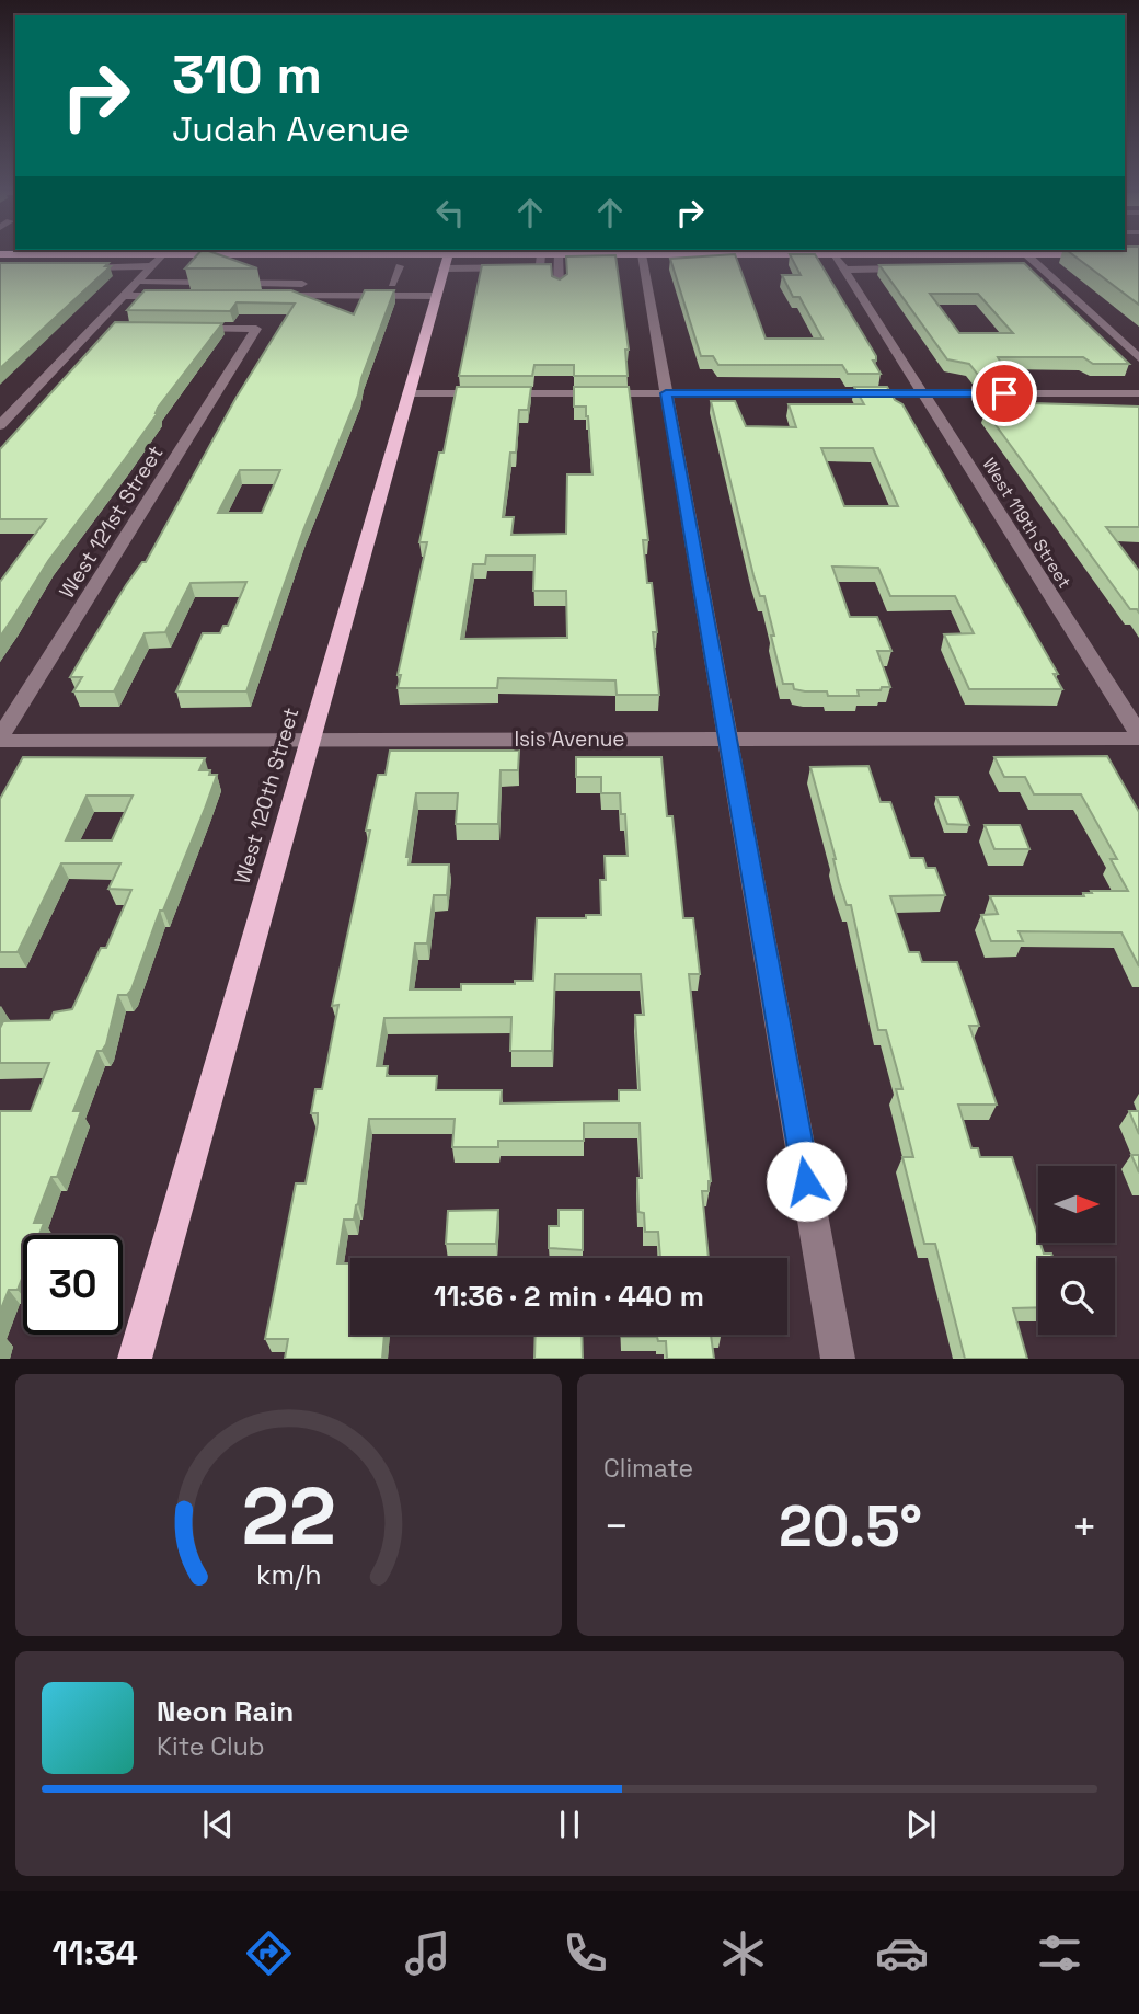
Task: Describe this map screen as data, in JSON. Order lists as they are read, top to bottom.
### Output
{
  "streets": {
    "main road": ["West 120th Street"],
    "street": ["West 121st Street", "West 119th Street", "Isis Avenue"]
  },
  "crossings": [
    ["West 121st Street", "Isis Avenue"],
    ["West 119th Street", "Isis Avenue"],
    ["Isis Avenue", "West 120th Street"]
  ],
  "north": "right",
  "page": {
    "turn": ["310 m", "Judah Avenue"],
    "limit": "30",
    "trip": "11:36 · 2 min · 440 m",
    "tile": "Climate",
    "heat": ["−", "20.5°", "+"],
    "song": ["Neon Rain", "Kite Club"],
    "tabs": "11:34",
    "gauge": ["22", "km/h"]
  }
}
